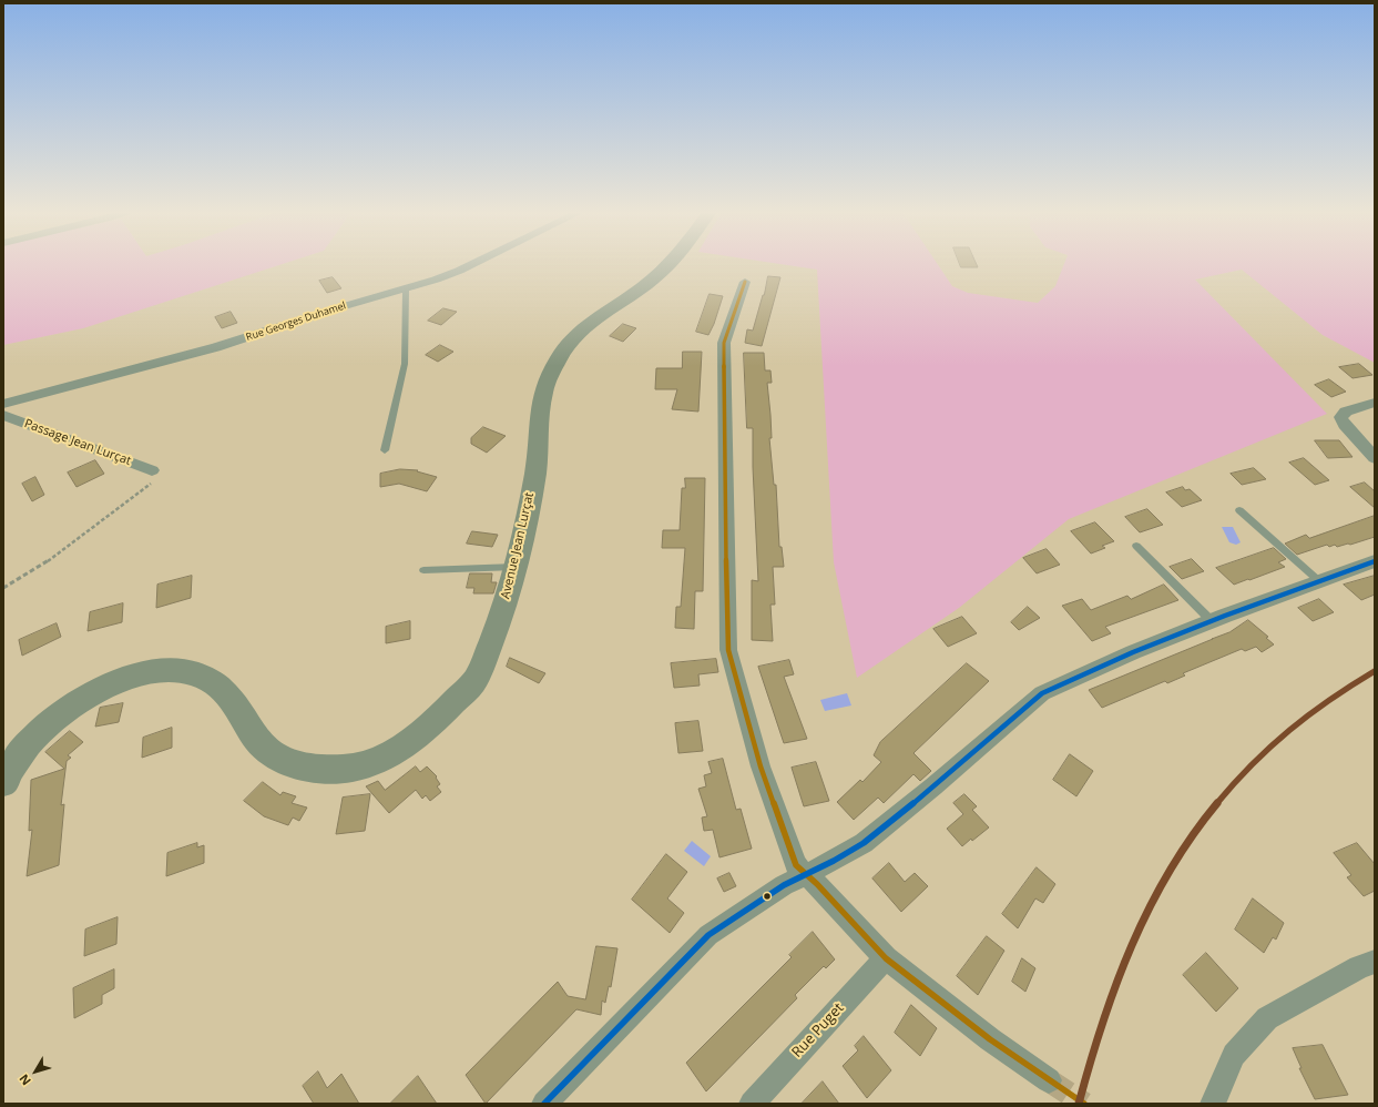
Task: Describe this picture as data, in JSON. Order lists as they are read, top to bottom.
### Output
{
  "streets": {
    "main road": ["Avenue Jean Lurçat"],
    "street": ["Rue Georges Duhamel", "Passage Jean Lurçat", "Rue Puget"]
  },
  "north": "bottom left"
}
